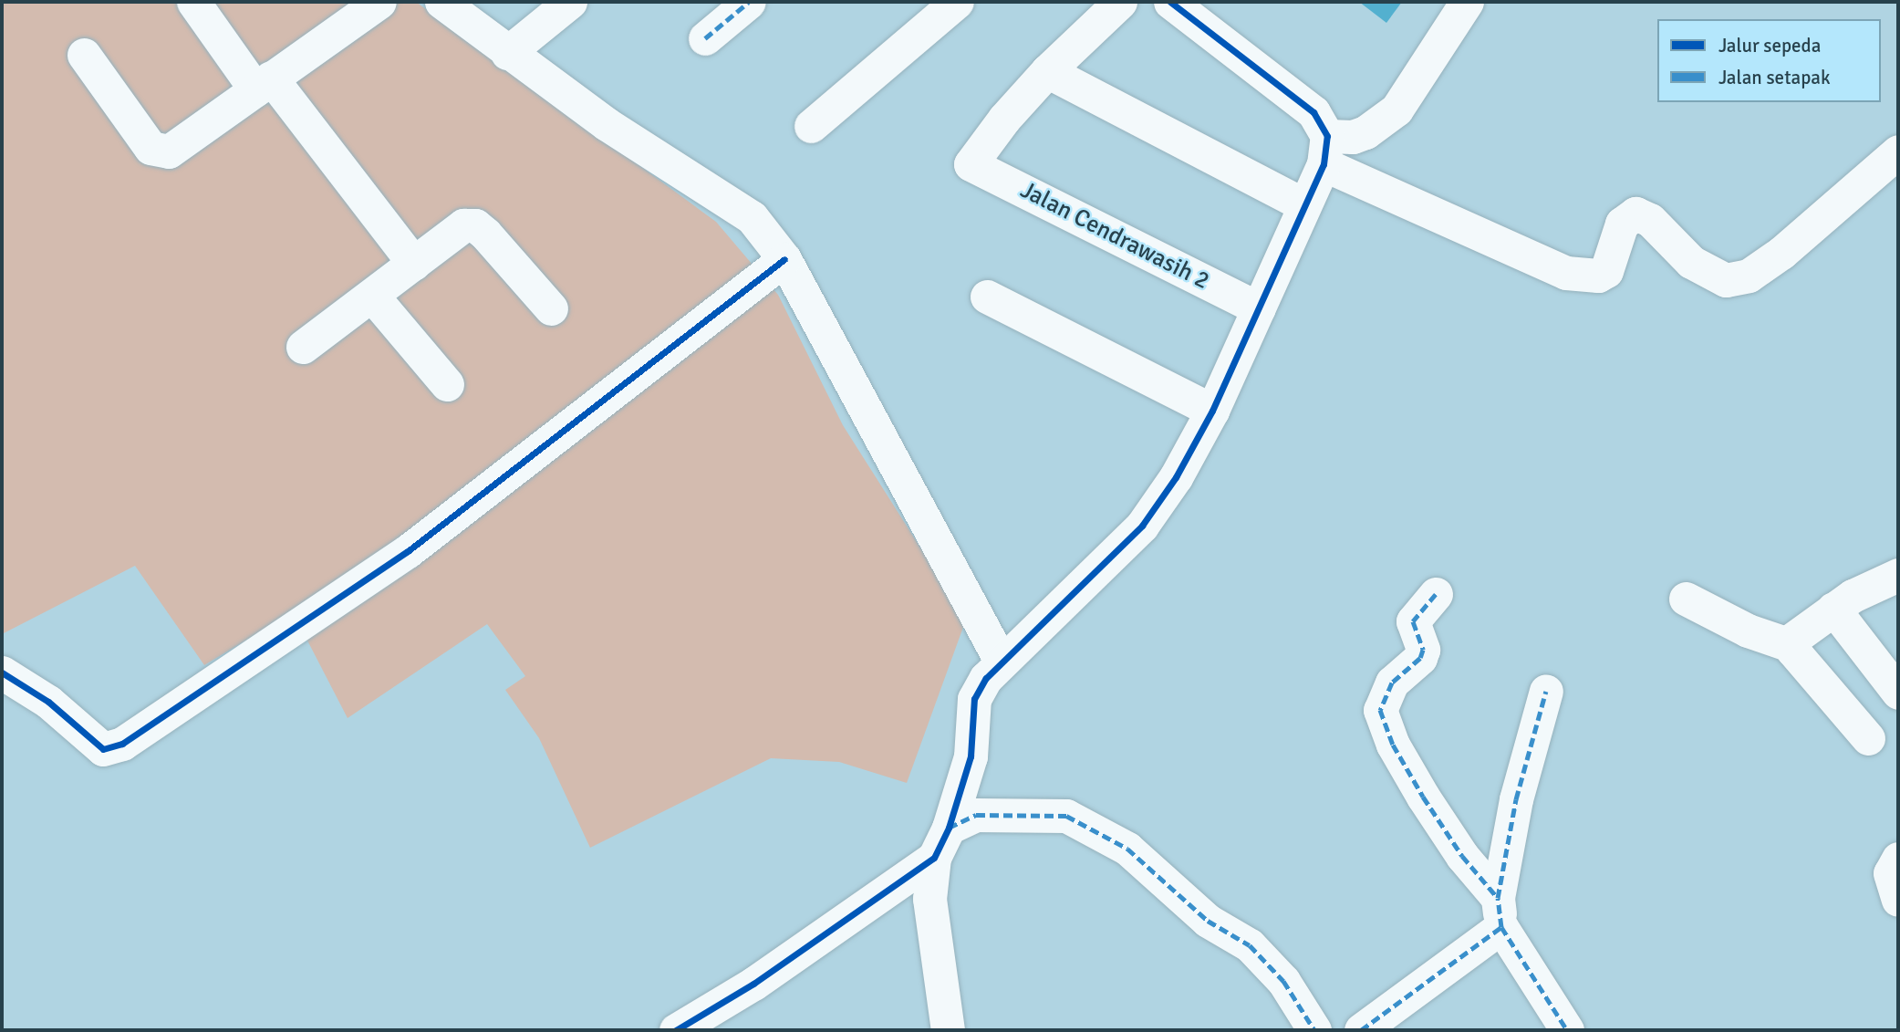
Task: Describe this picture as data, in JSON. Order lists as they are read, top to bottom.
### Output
{
  "streets": {
    "street": ["Jalan Cendrawasih 2"]
  },
  "legend": ["Jalur sepeda", "Jalan setapak"]
}
